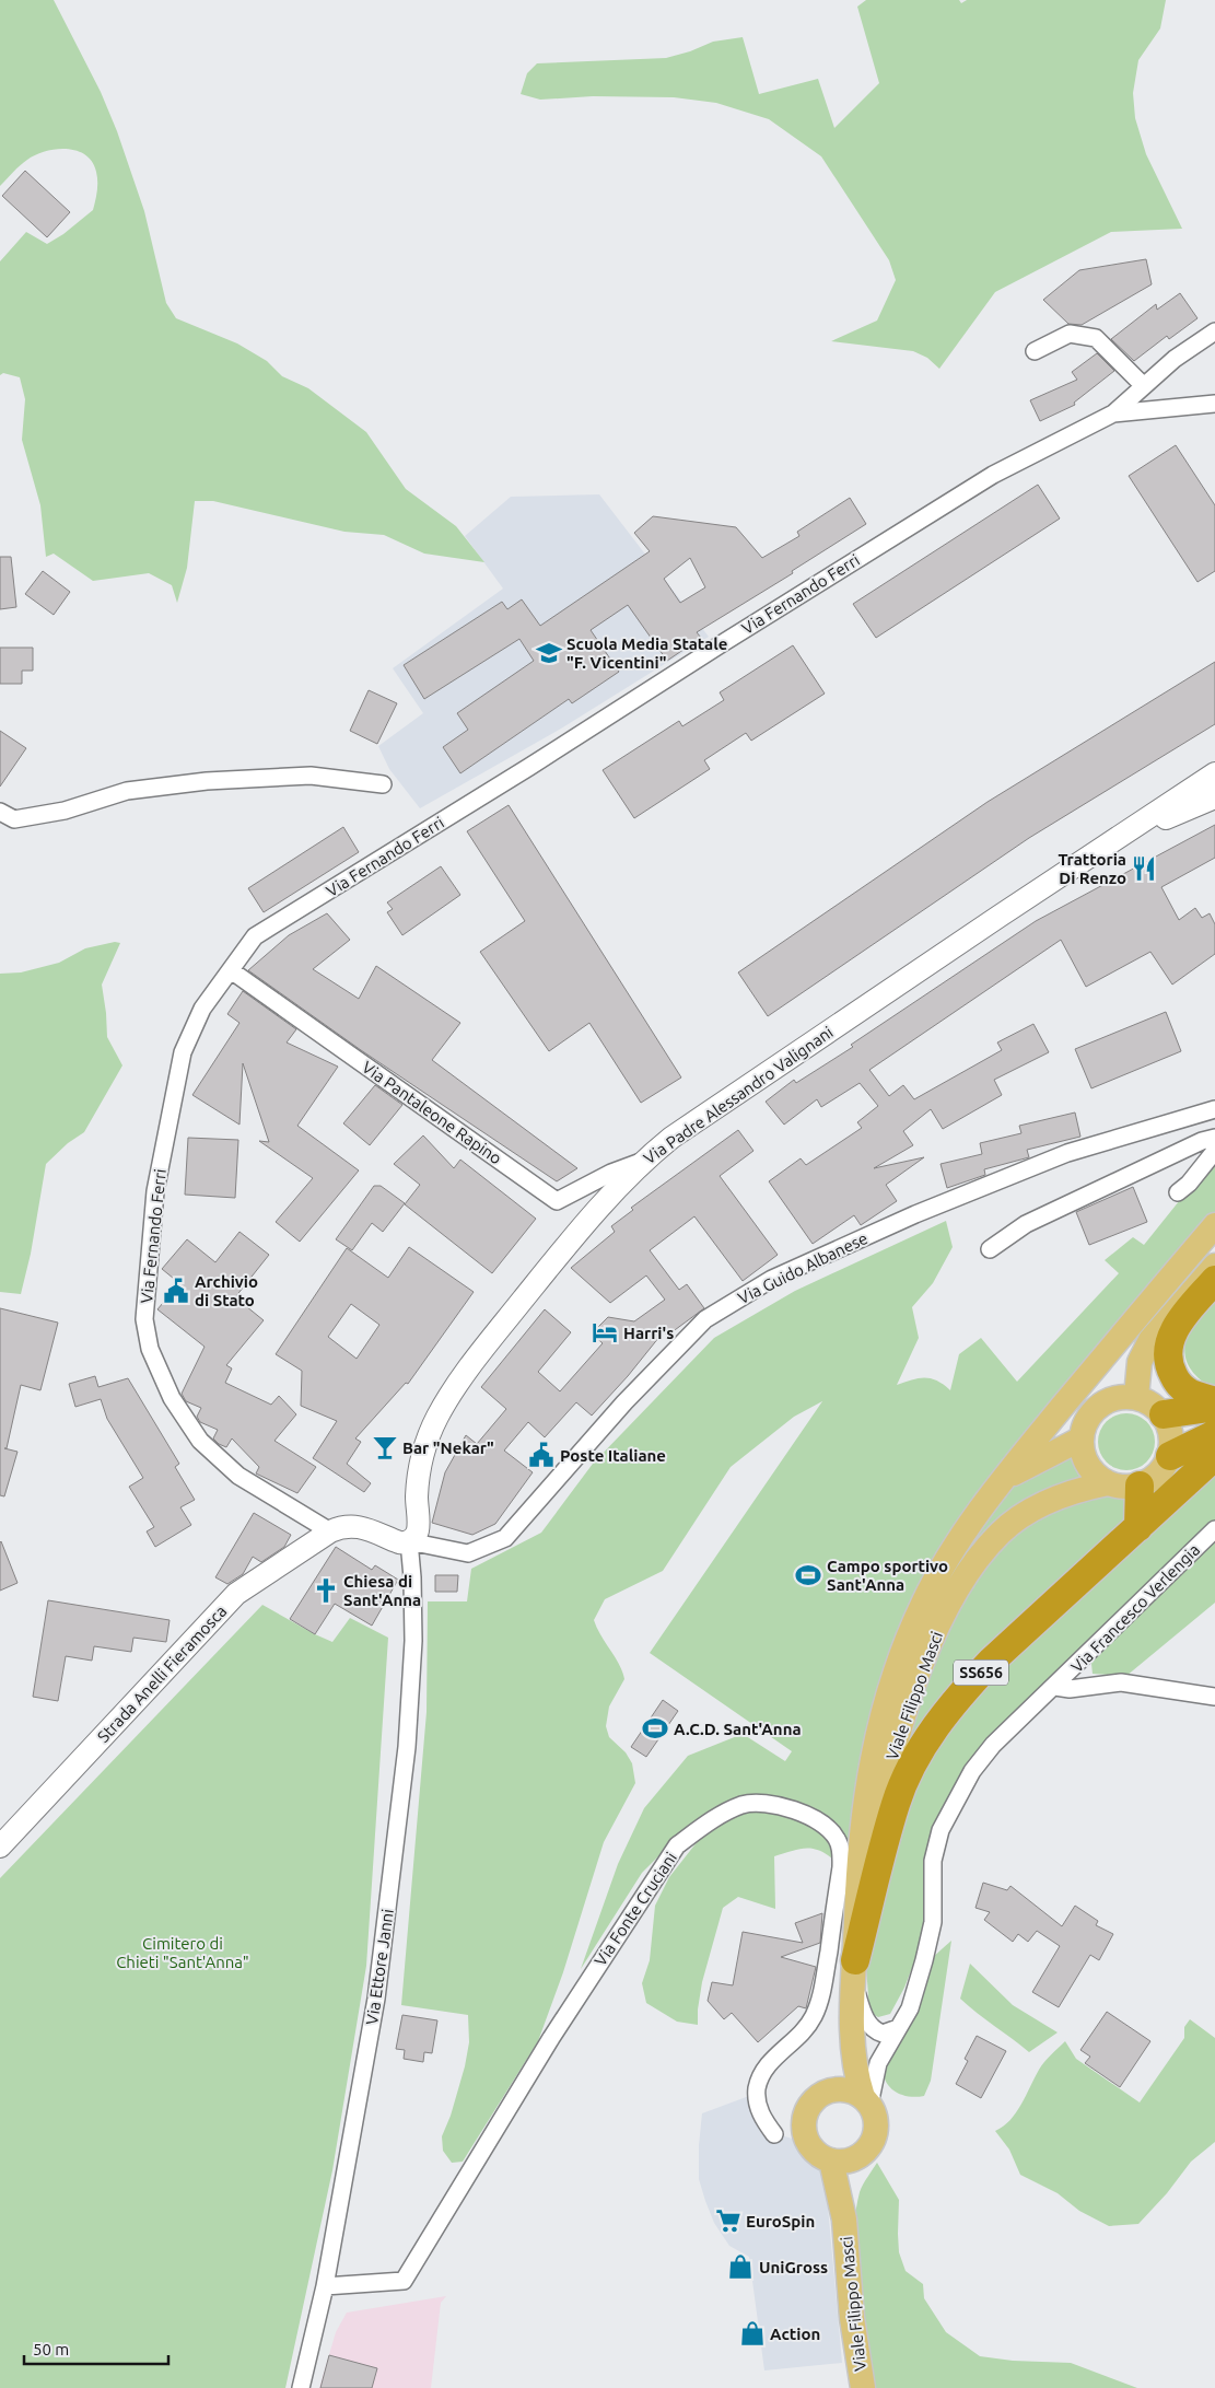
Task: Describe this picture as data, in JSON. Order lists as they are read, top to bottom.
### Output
{
  "streets": {
    "highway": ["SS656"],
    "main road": ["Viale Filippo Masci"],
    "street": [
      "Via Fernando Ferri",
      "Via Padre Alessandro Valignani",
      "Via Pantaleone Rapino",
      "Via Guido Albanese",
      "Via Francesco Verlengia",
      "Strada Anelli Fieramosca",
      "Via Fonte Cruciani",
      "Via Ettore Janni"
    ]
  },
  "crossings": [
    ["Via Fernando Ferri", "Via Pantaleone Rapino"],
    ["Via Fernando Ferri", "Strada Anelli Fieramosca"],
    ["Via Padre Alessandro Valignani", "Via Pantaleone Rapino"],
    ["Via Padre Alessandro Valignani", "Via Guido Albanese"],
    ["Via Padre Alessandro Valignani", "Via Ettore Janni"],
    ["Via Guido Albanese", "Via Ettore Janni"],
    ["Via Francesco Verlengia", "Viale Filippo Masci"],
    ["SS656", "Viale Filippo Masci"],
    ["Via Fonte Cruciani", "Via Ettore Janni"]
  ],
  "parks": ["Cimitero di Chieti \"Sant'Anna\""],
  "places": {
    "school or university": ["Scuola Media Statale \"F. Vicentini\""],
    "restaurant": ["Trattoria Di Renzo"],
    "public building": ["Archivio di Stato", "Poste Italiane"],
    "hotel": ["Harri's"],
    "bar": ["Bar \"Nekar\""],
    "sports": ["Campo sportivo Sant'Anna", "A.C.D. Sant'Anna"],
    "church": ["Chiesa di Sant'Anna"],
    "supermarket": ["EuroSpin"],
    "shop": ["UniGross", "Action"]
  },
  "scale_bar": "50 m"
}
